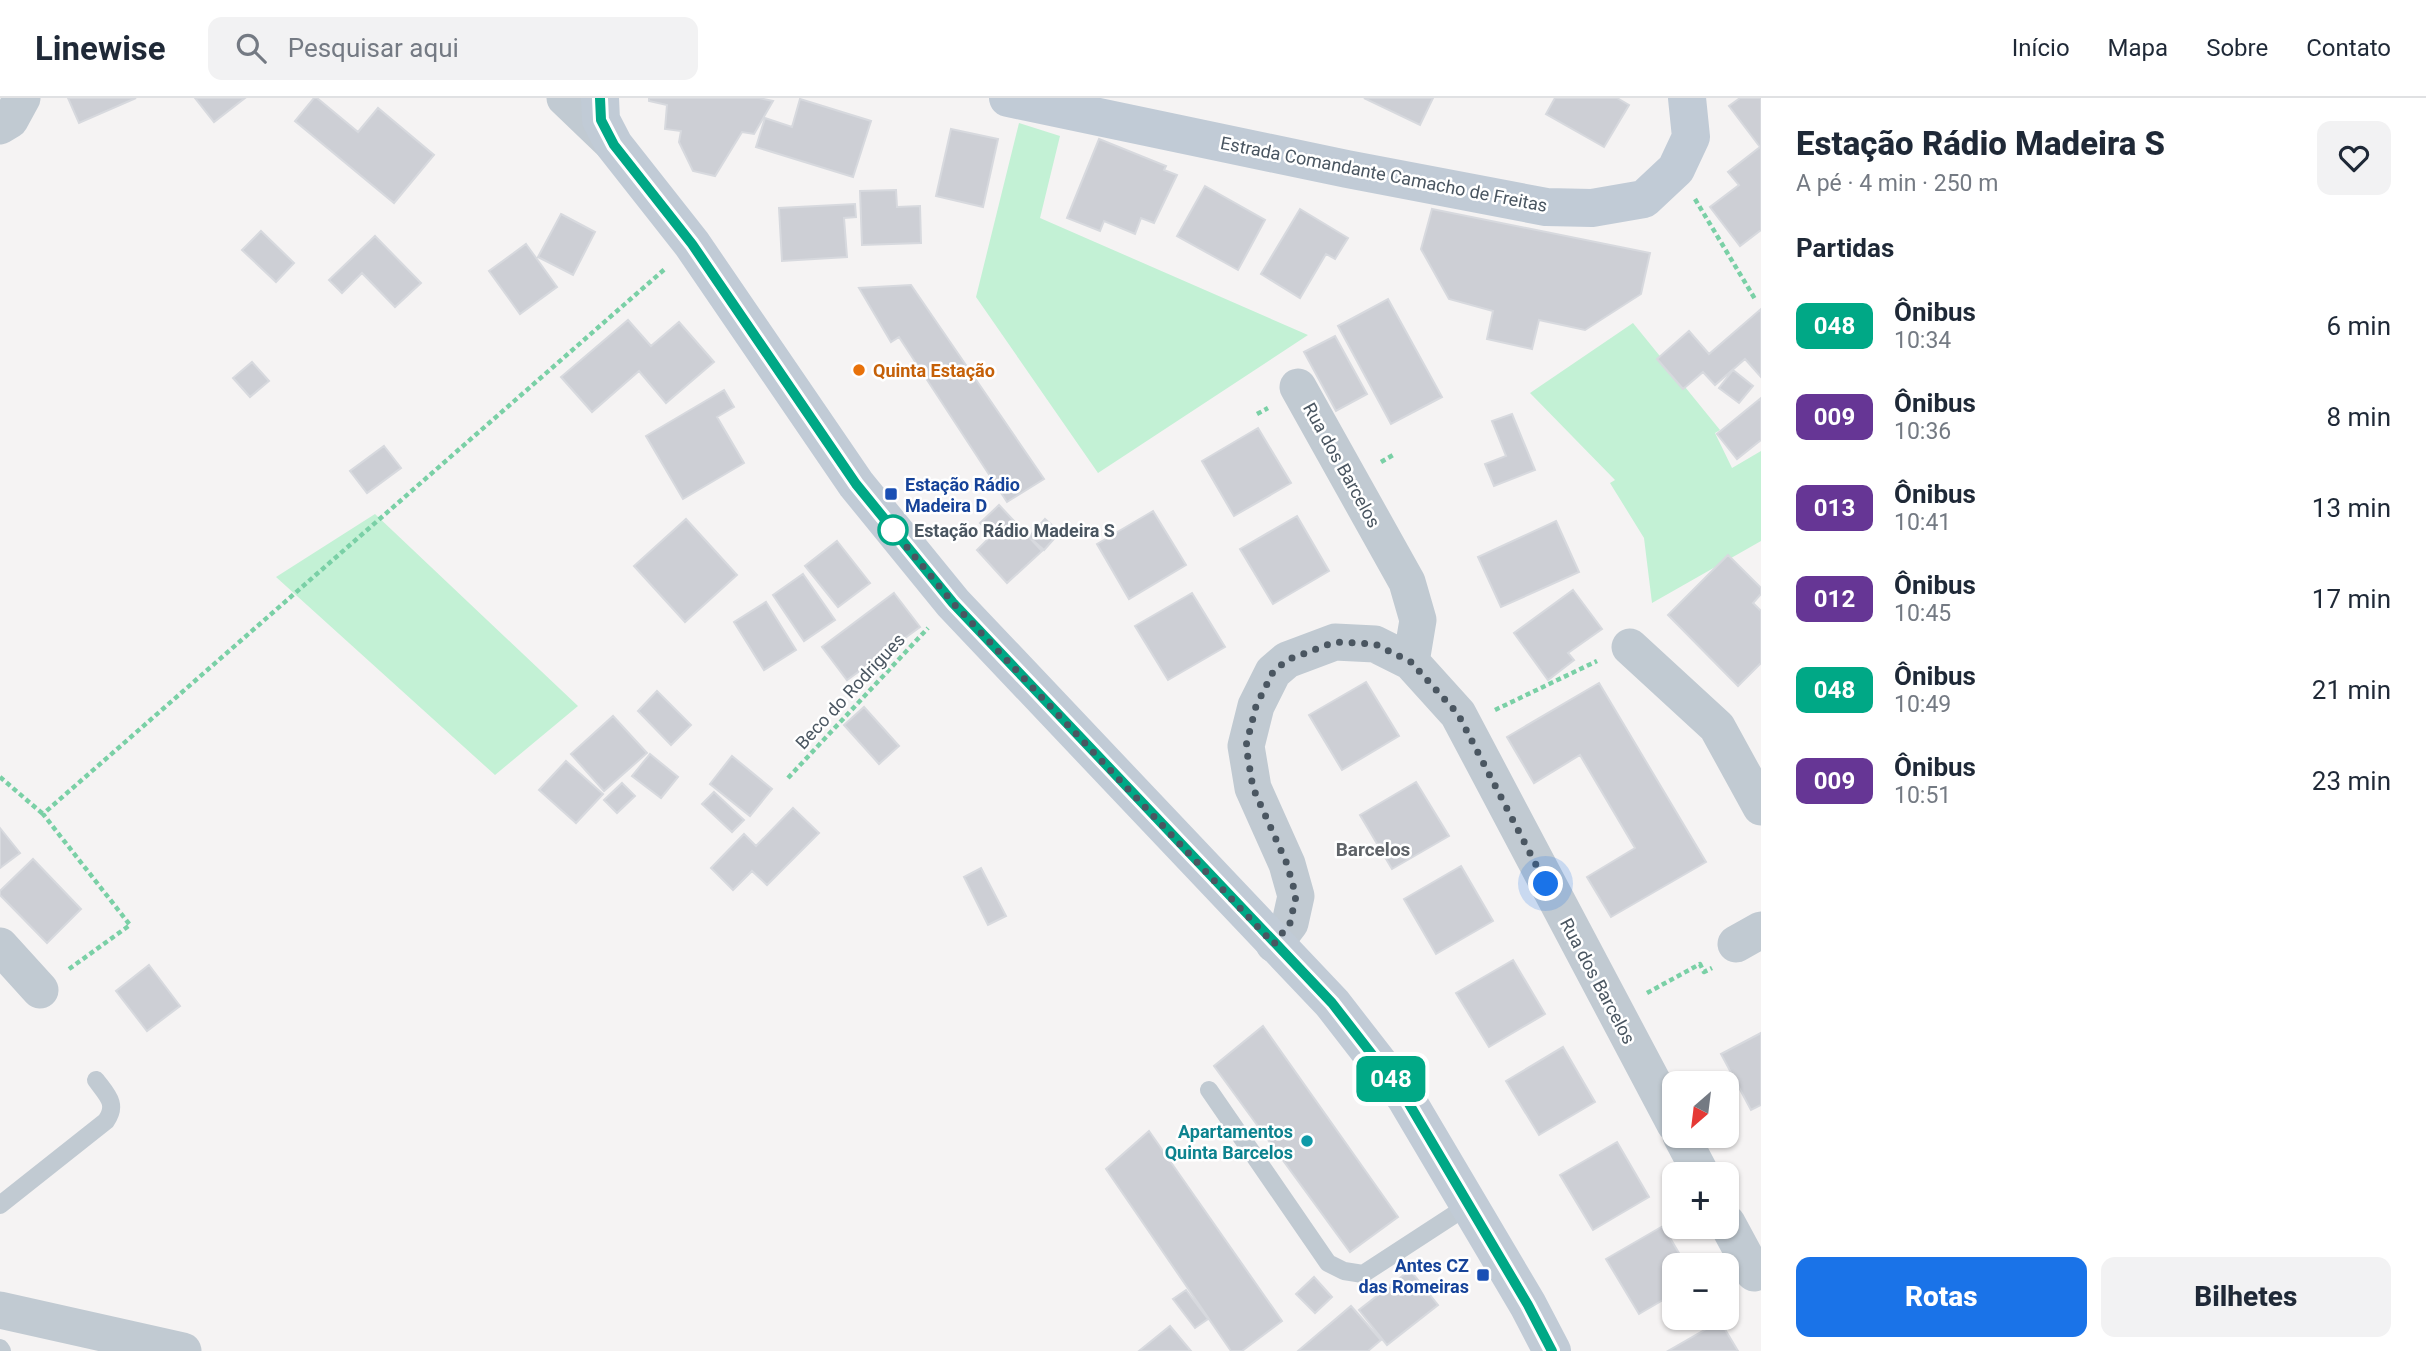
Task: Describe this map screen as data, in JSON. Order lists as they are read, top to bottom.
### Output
{
  "streets": {
    "main road": ["Estrada Comandante Camacho de Freitas"],
    "street": ["Rua dos Barcelos"],
    "path": ["Beco do Rodrigues"]
  },
  "districts": ["Barcelos"],
  "places": {
    "other": ["Quinta Estação", "Estação Rádio Madeira S", "Apartamentos Quinta Barcelos"],
    "transit": ["Estação Rádio Madeira D", "Antes CZ das Romeiras"]
  },
  "lines": ["bus line 048"],
  "north": "bottom left",
  "page": {
    "header": "Linewise",
    "search": "Pesquisar aqui",
    "nav": [
      "Início",
      "Mapa",
      "Sobre",
      "Contato"
    ],
    "on_map": "048",
    "heading": [
      ["Estação Rádio Madeira S", "A pé · 4 min · 250 m"],
      "Partidas"
    ],
    "list": [
      {
        "mark": "048",
        "name": "Ônibus",
        "note": "10:34",
        "value": "6 min"
      },
      {
        "mark": "009",
        "name": "Ônibus",
        "note": "10:36",
        "value": "8 min"
      },
      {
        "mark": "013",
        "name": "Ônibus",
        "note": "10:41",
        "value": "13 min"
      },
      {
        "mark": "012",
        "name": "Ônibus",
        "note": "10:45",
        "value": "17 min"
      },
      {
        "mark": "048",
        "name": "Ônibus",
        "note": "10:49",
        "value": "21 min"
      },
      {
        "mark": "009",
        "name": "Ônibus",
        "note": "10:51",
        "value": "23 min"
      }
    ],
    "map_buttons": ["+", "−"],
    "buttons": ["Rotas", "Bilhetes"]
  }
}
